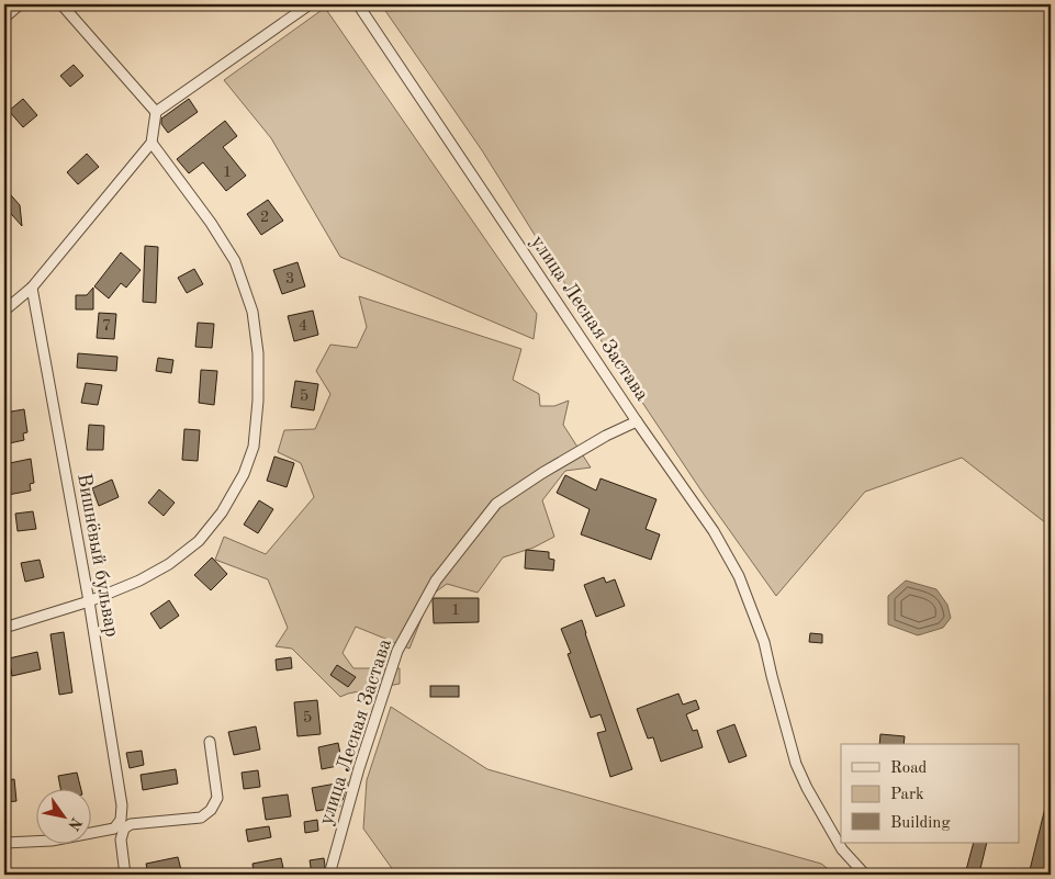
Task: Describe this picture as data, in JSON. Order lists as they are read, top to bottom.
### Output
{
  "streets": {
    "street": ["улица Лесная Застава", "Вишнёвый бульвар"]
  },
  "house_numbers": [
    "1",
    "2",
    "3",
    "7",
    "4",
    "5",
    "1",
    "5"
  ],
  "legend": ["Road", "Park", "Building"],
  "north": "bottom right"
}
